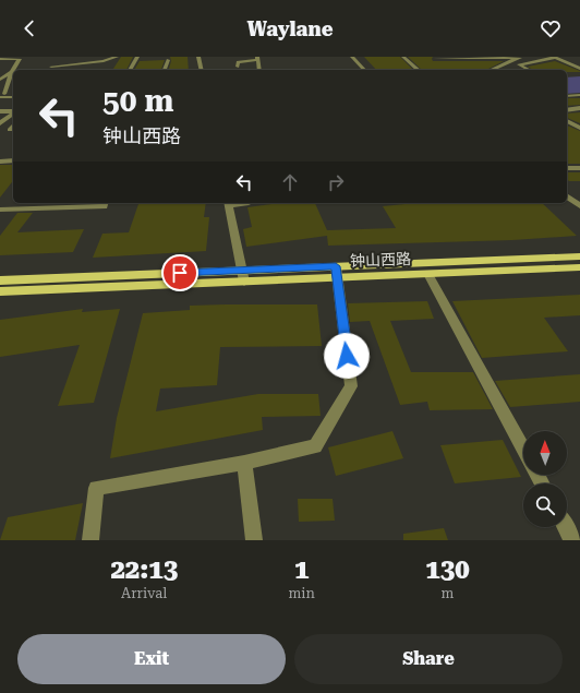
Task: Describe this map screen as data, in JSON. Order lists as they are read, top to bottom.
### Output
{
  "streets": {
    "main road": ["钟山西路"]
  },
  "north": "top",
  "page": {
    "header": "Waylane",
    "turn": ["50 m", "钟山西路"],
    "eta": [
      "22:13",
      "Arrival",
      "1",
      "min",
      "130",
      "m"
    ],
    "buttons": ["Exit", "Share"]
  }
}
